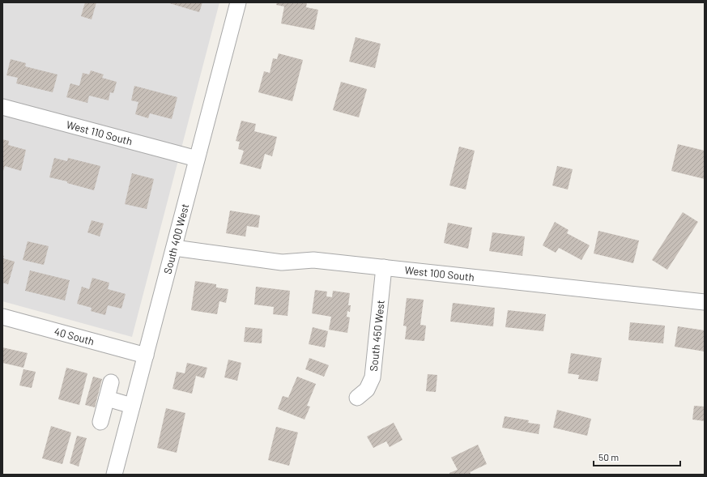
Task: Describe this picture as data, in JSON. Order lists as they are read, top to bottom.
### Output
{
  "streets": {
    "street": [
      "West 110 South",
      "South 400 West",
      "West 100 South",
      "South 450 West",
      "40 South"
    ]
  },
  "crossings": [
    ["West 110 South", "South 400 West"],
    ["South 400 West", "West 100 South"],
    ["South 400 West", "40 South"],
    ["West 100 South", "South 450 West"]
  ],
  "scale_bar": "50 m"
}
